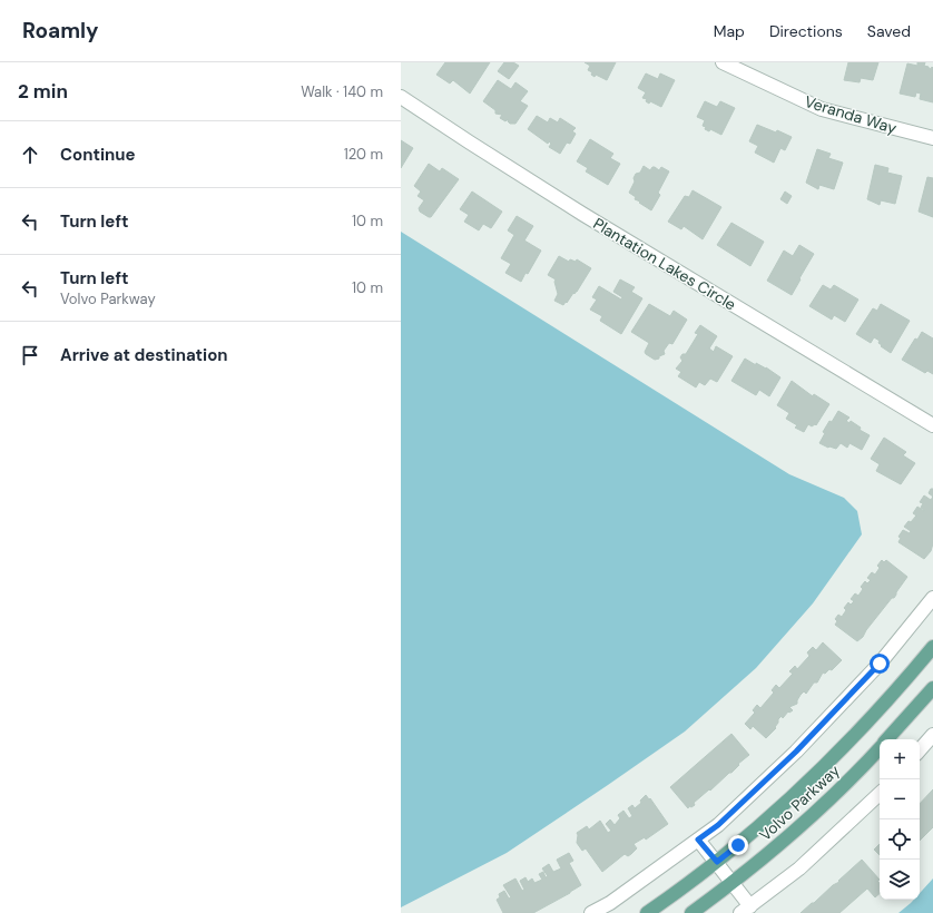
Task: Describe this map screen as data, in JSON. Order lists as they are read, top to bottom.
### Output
{
  "streets": {
    "main road": ["Volvo Parkway"],
    "street": ["Veranda Way", "Plantation Lakes Circle"]
  },
  "page": {
    "header": "Roamly",
    "nav": ["Map", "Directions", "Saved"],
    "heading": ["2 min", "Walk · 140 m"],
    "list": [
      ["Continue", "120 m"],
      ["Turn left", "10 m"],
      ["Turn left", "Volvo Parkway", "10 m"],
      "Arrive at destination"
    ],
    "map_buttons": ["+", "−"]
  }
}
